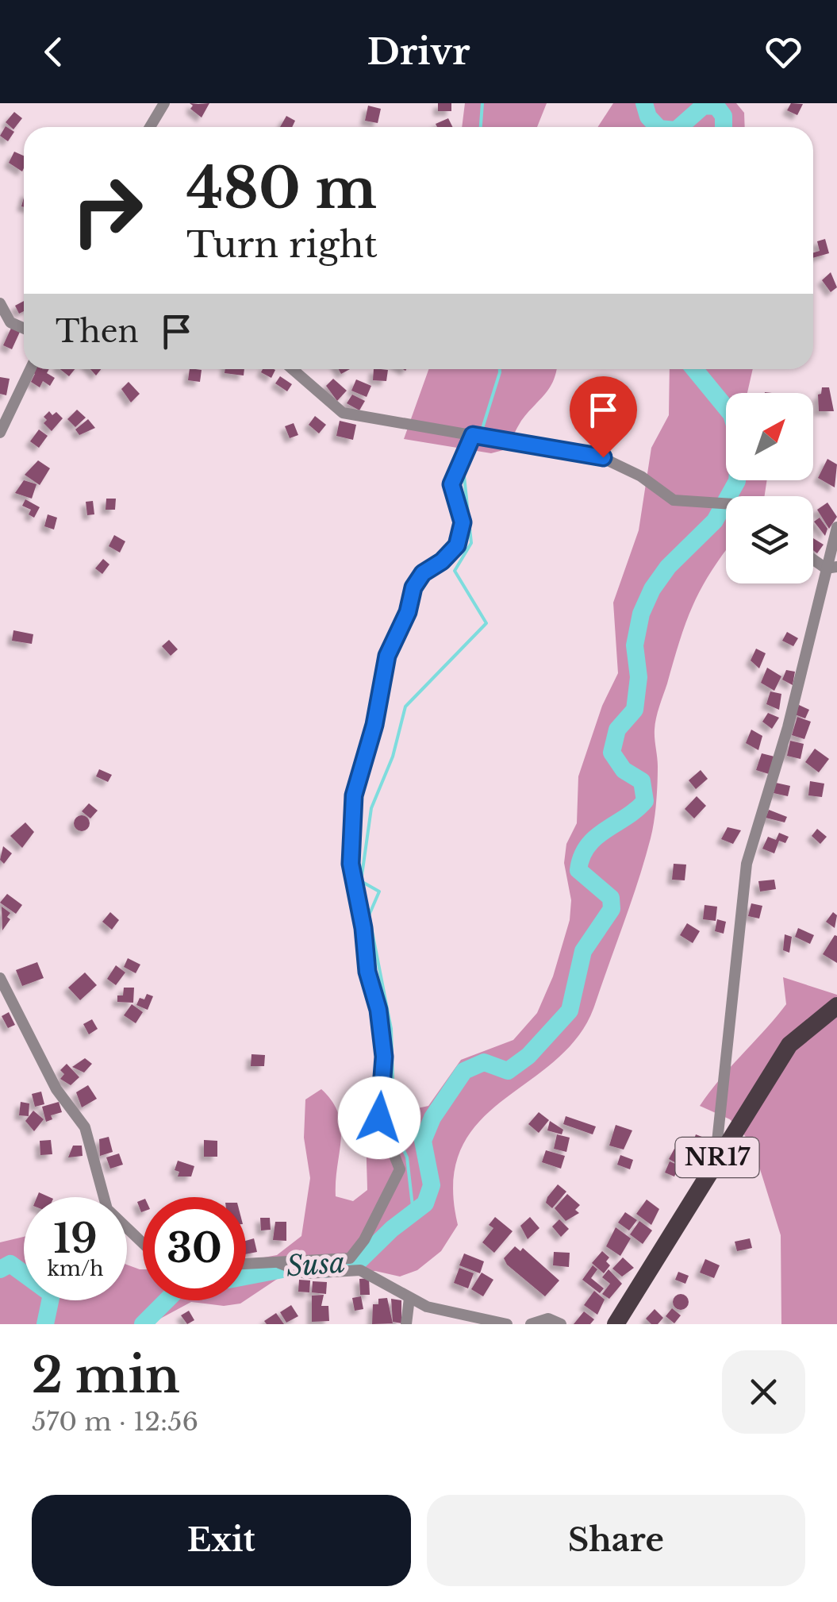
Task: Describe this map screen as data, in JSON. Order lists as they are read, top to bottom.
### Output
{
  "streets": {
    "main road": ["NR17"]
  },
  "water": ["Susa"],
  "north": "top right",
  "page": {
    "header": "Drivr",
    "turn": ["480 m", "Turn right"],
    "then": "Then",
    "speed": "19 km/h",
    "limit": "30",
    "heading": ["2 min", "570 m · 12:56"],
    "buttons": ["Exit", "Share"]
  }
}
